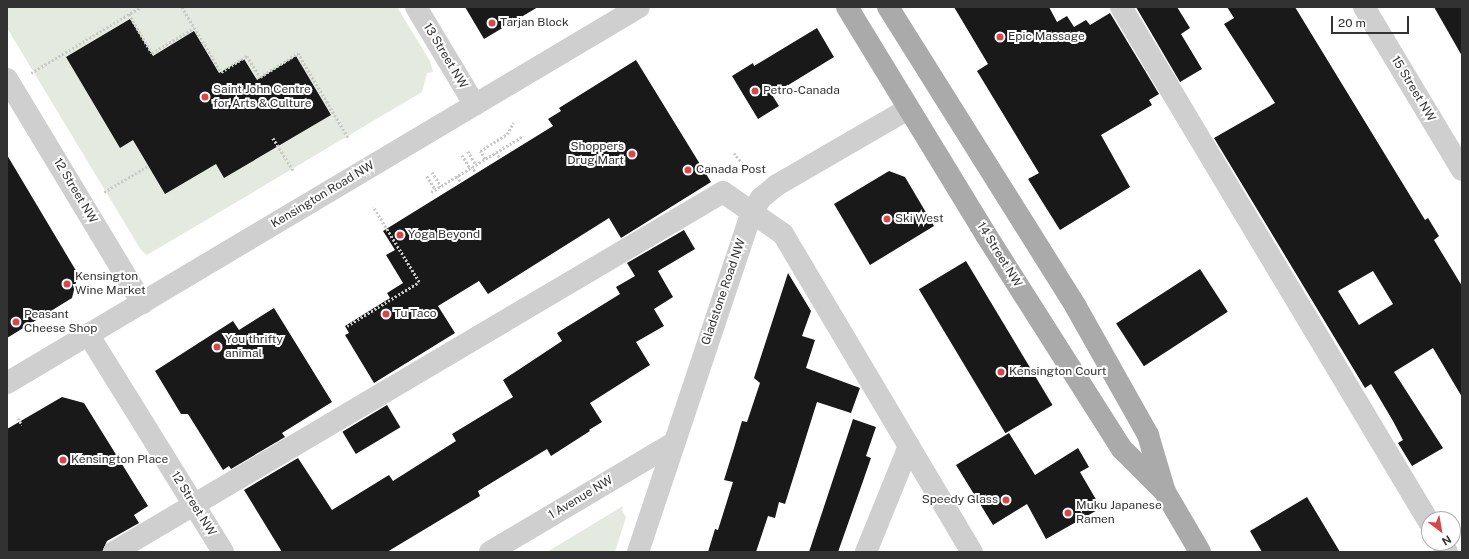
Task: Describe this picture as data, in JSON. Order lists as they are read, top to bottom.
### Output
{
  "streets": {
    "main road": ["14 Street NW"],
    "street": [
      "13 Street NW",
      "15 Street NW",
      "12 Street NW",
      "Kensington Road NW",
      "Gladstone Road NW",
      "1 Avenue NW"
    ]
  },
  "crossings": [
    ["13 Street NW", "Kensington Road NW"],
    ["12 Street NW", "Kensington Road NW"],
    ["14 Street NW", "Gladstone Road NW"],
    ["Gladstone Road NW", "1 Avenue NW"]
  ],
  "places": [
    "Tarjan Block",
    "Epic Massage",
    "Petro-Canada",
    "Saint John Centre for Arts & Culture",
    "Shoppers Drug Mart",
    "Canada Post",
    "Ski West",
    "Yoga Beyond",
    "Kensington Wine Market",
    "Tu Taco",
    "Peasant Cheese Shop",
    "You thrifty animal",
    "Kensington Court",
    "Kensington Place",
    "Speedy Glass",
    "Muku Japanese Ramen"
  ],
  "scale_bar": "20 m",
  "north": "bottom right"
}
